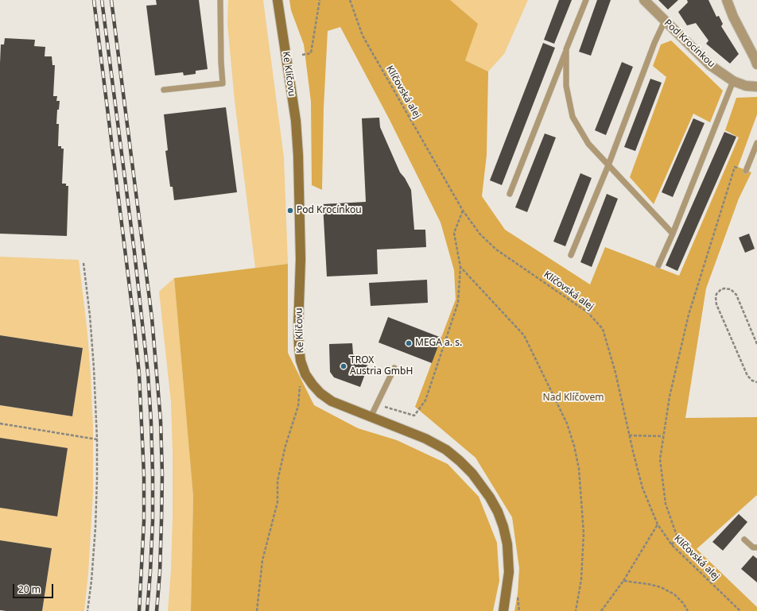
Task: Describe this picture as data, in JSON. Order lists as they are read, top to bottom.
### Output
{
  "streets": {
    "street": ["Pod Krocínkou", "Ke Klíčovu"],
    "path": ["Klíčovská alej"]
  },
  "parks": ["Nad Klíčovem"],
  "places": ["Pod Krocínkou", "MEGA a. s.", "TROX Austria GmbH"],
  "scale_bar": "20 m"
}
